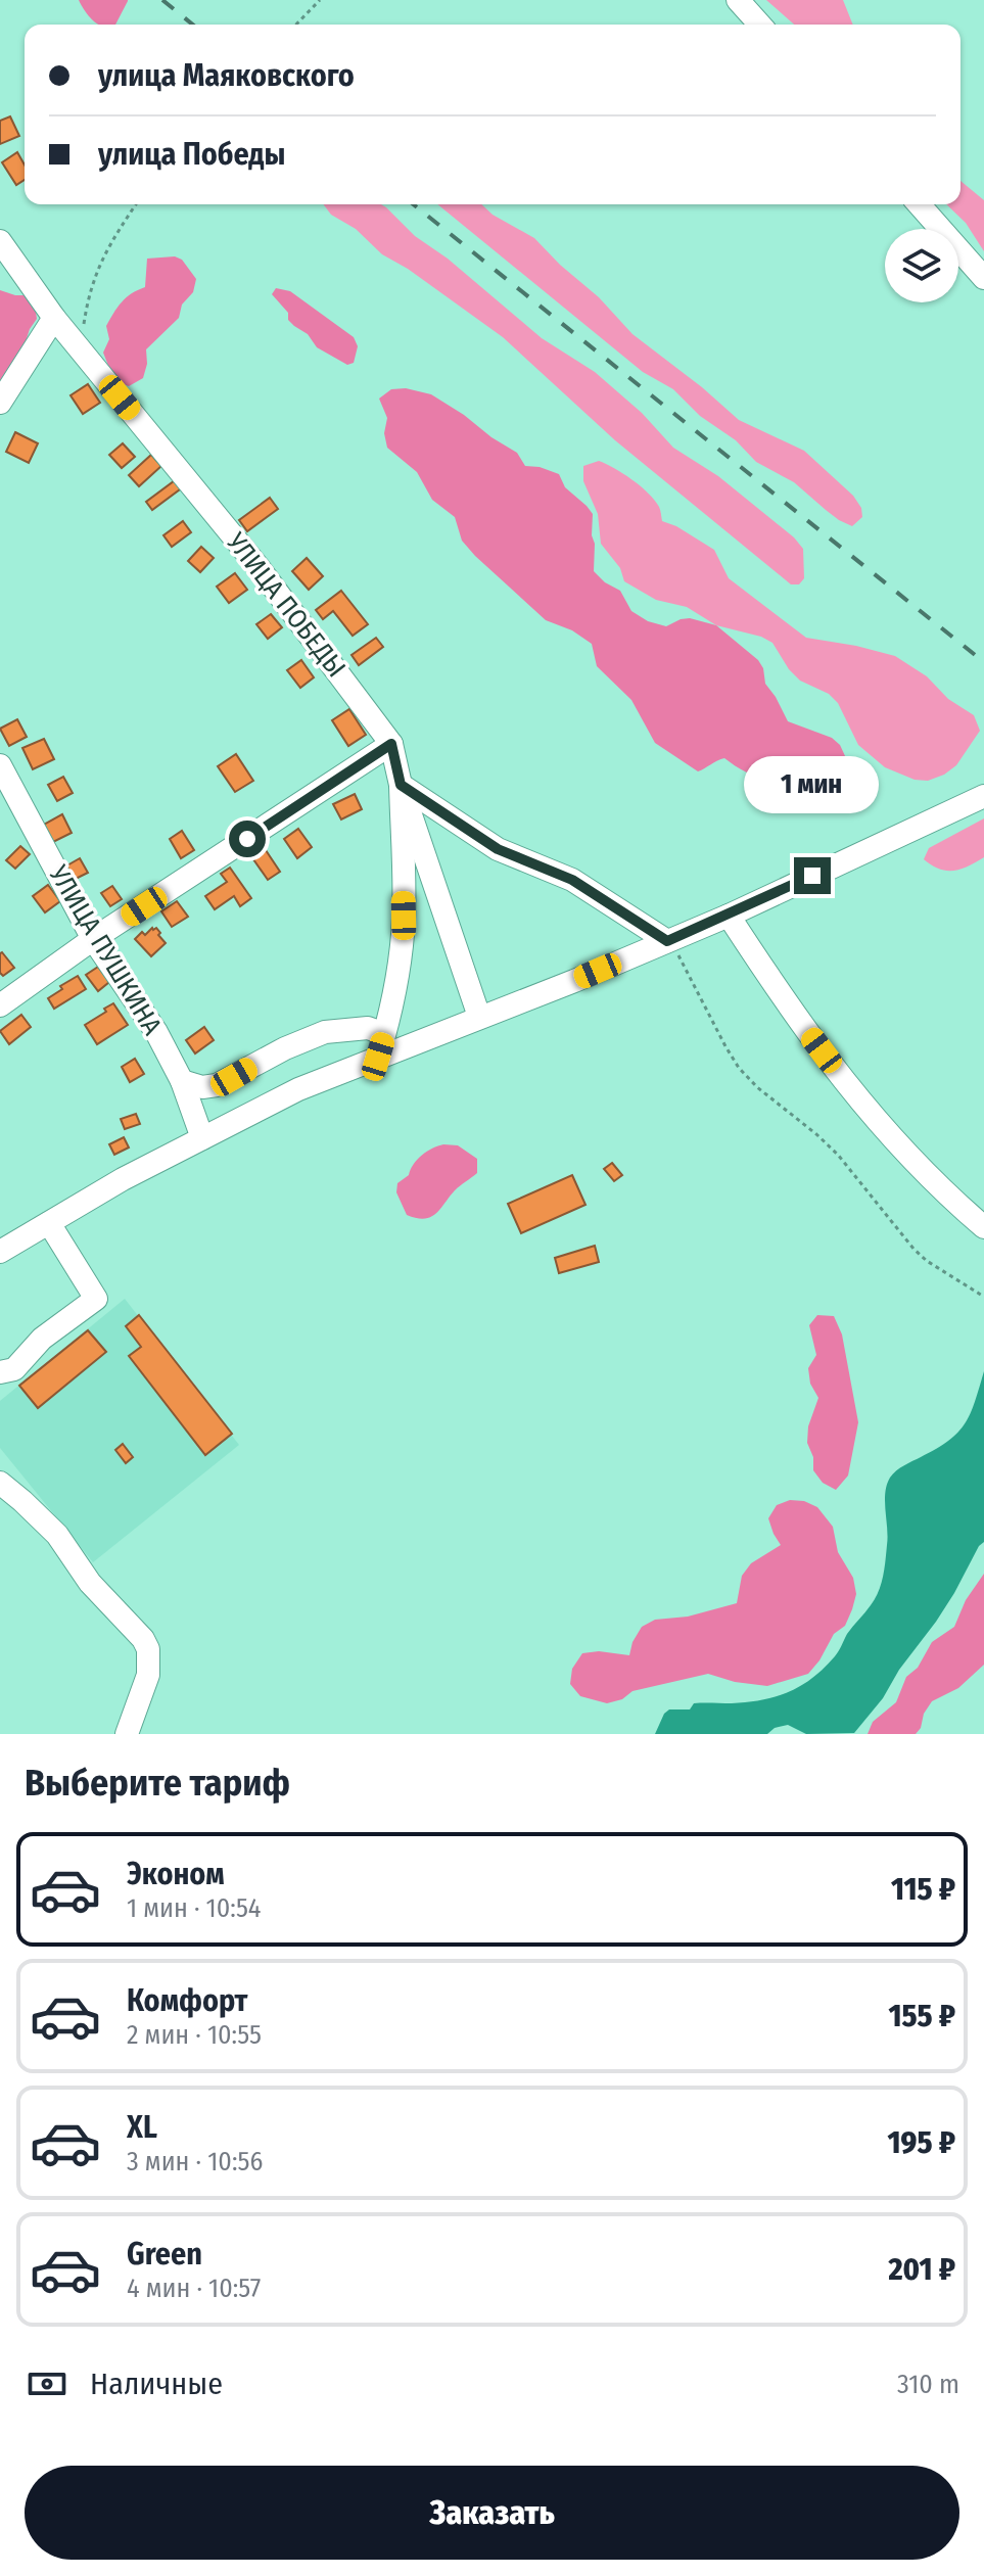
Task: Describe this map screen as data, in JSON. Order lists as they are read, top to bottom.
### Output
{
  "streets": {
    "street": ["УЛИЦА ПОБЕДЫ", "УЛИЦА ПУШКИНА"]
  },
  "page": {
    "banner": ["улица Маяковского", "улица Победы"],
    "bubble": "1 мин",
    "heading": "Выберите тариф",
    "list": [
      {
        "name": "Эконом",
        "note": "1 мин · 10:54",
        "value": "115 ₽"
      },
      {
        "name": "Комфорт",
        "note": "2 мин · 10:55",
        "value": "155 ₽"
      },
      {
        "name": "XL",
        "note": "3 мин · 10:56",
        "value": "195 ₽"
      },
      {
        "name": "Green",
        "note": "4 мин · 10:57",
        "value": "201 ₽"
      }
    ],
    "pay": ["Наличные", "310 m"],
    "buttons": "Заказать"
  }
}
